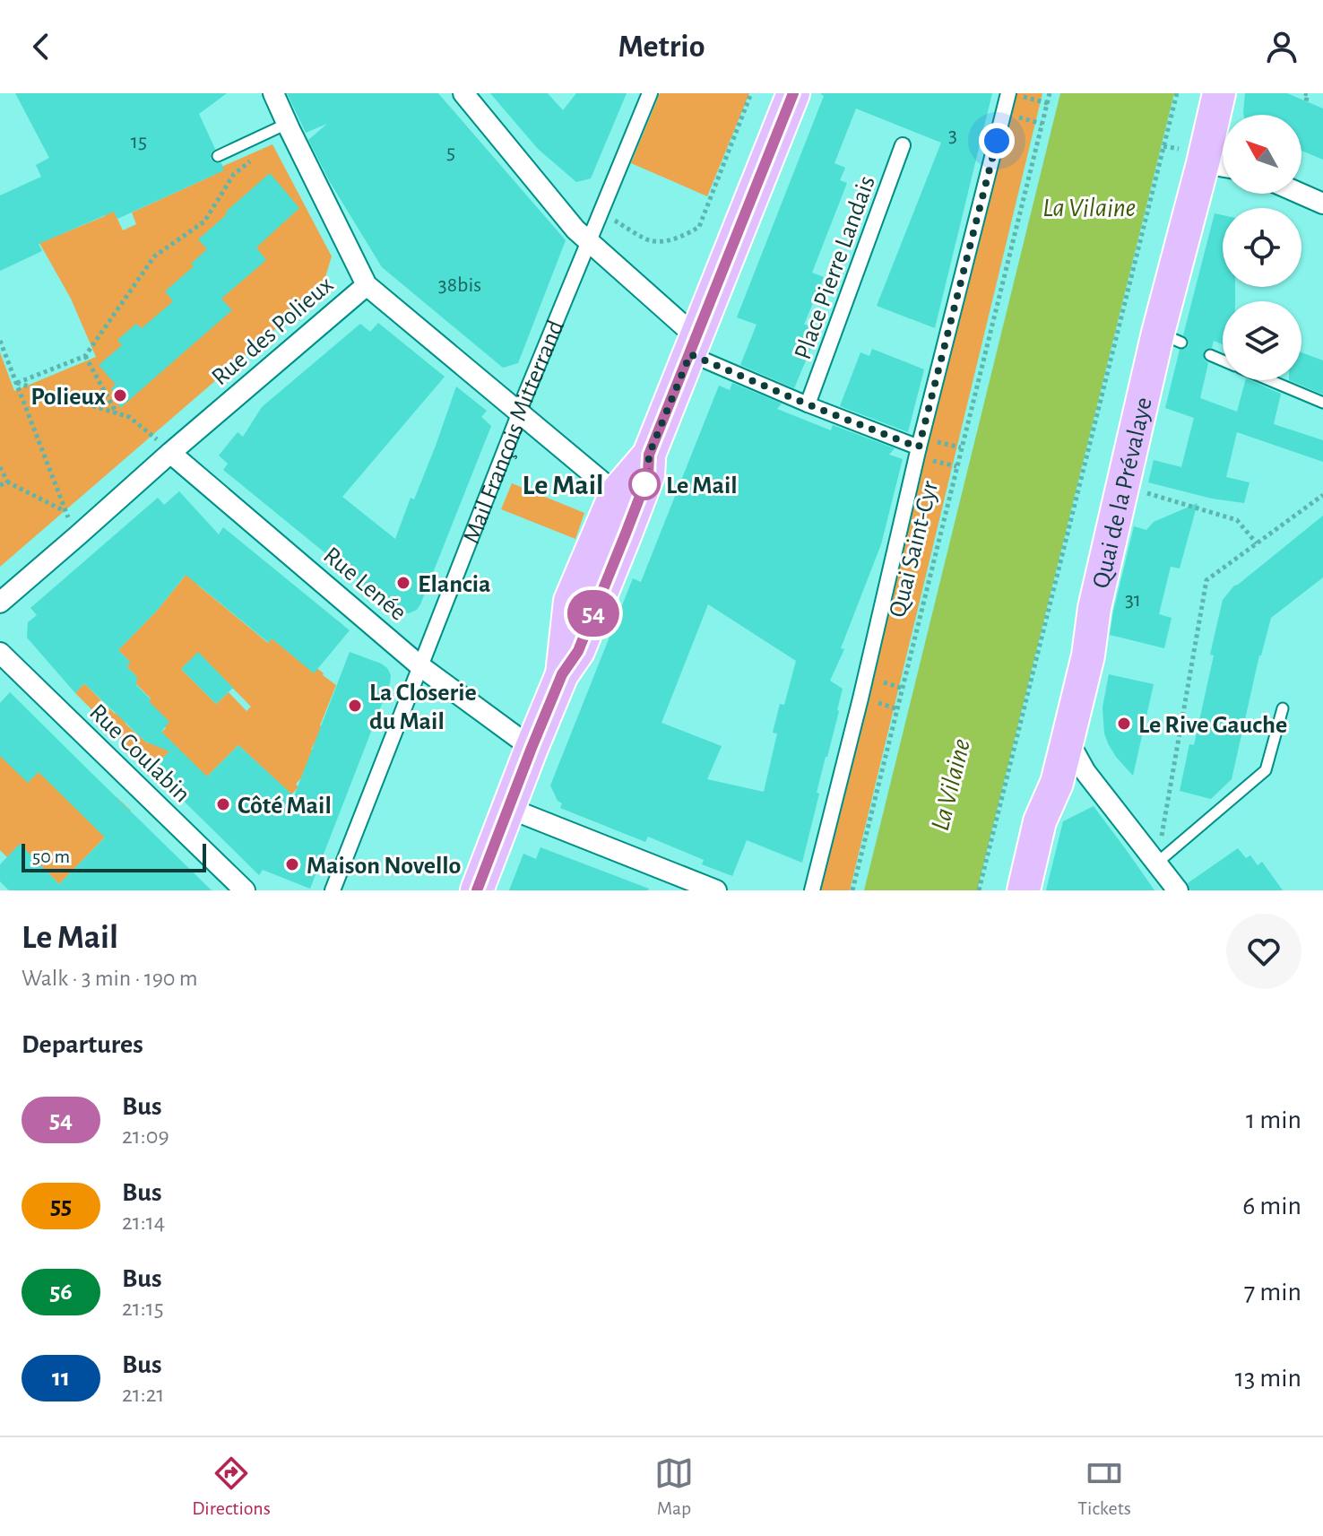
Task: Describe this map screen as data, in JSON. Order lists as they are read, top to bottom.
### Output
{
  "streets": {
    "main road": ["Quai de la Prévalaye"],
    "street": [
      "Place Pierre Landais",
      "Rue des Polieux",
      "Mail François Mitterrand",
      "Quai Saint-Cyr",
      "Rue Lenée",
      "Rue Coulabin"
    ]
  },
  "crossings": [
    ["Rue des Polieux", "Mail François Mitterrand"],
    ["Rue des Polieux", "Rue Lenée"],
    ["Mail François Mitterrand", "Rue Lenée"]
  ],
  "districts": ["Le Mail"],
  "water": ["La Vilaine"],
  "places": [
    "Polieux",
    "Le Mail",
    "Elancia",
    "La Closerie du Mail",
    "Le Rive Gauche",
    "Côté Mail",
    "Maison Novello"
  ],
  "lines": ["bus line 54"],
  "house_numbers": [
    "3",
    "15",
    "5",
    "38bis",
    "31"
  ],
  "scale_bar": "50 m",
  "north": "top left",
  "page": {
    "header": "Metrio",
    "on_map": "54",
    "scale": "50 m",
    "heading": [
      ["Le Mail", "Walk · 3 min · 190 m"],
      "Departures"
    ],
    "list": [
      {
        "mark": "54",
        "name": "Bus",
        "note": "21:09",
        "value": "1 min"
      },
      {
        "mark": "55",
        "name": "Bus",
        "note": "21:14",
        "value": "6 min"
      },
      {
        "mark": "56",
        "name": "Bus",
        "note": "21:15",
        "value": "7 min"
      },
      {
        "mark": "11",
        "name": "Bus",
        "note": "21:21",
        "value": "13 min"
      }
    ],
    "tabs": ["Directions", "Map", "Tickets"]
  }
}
